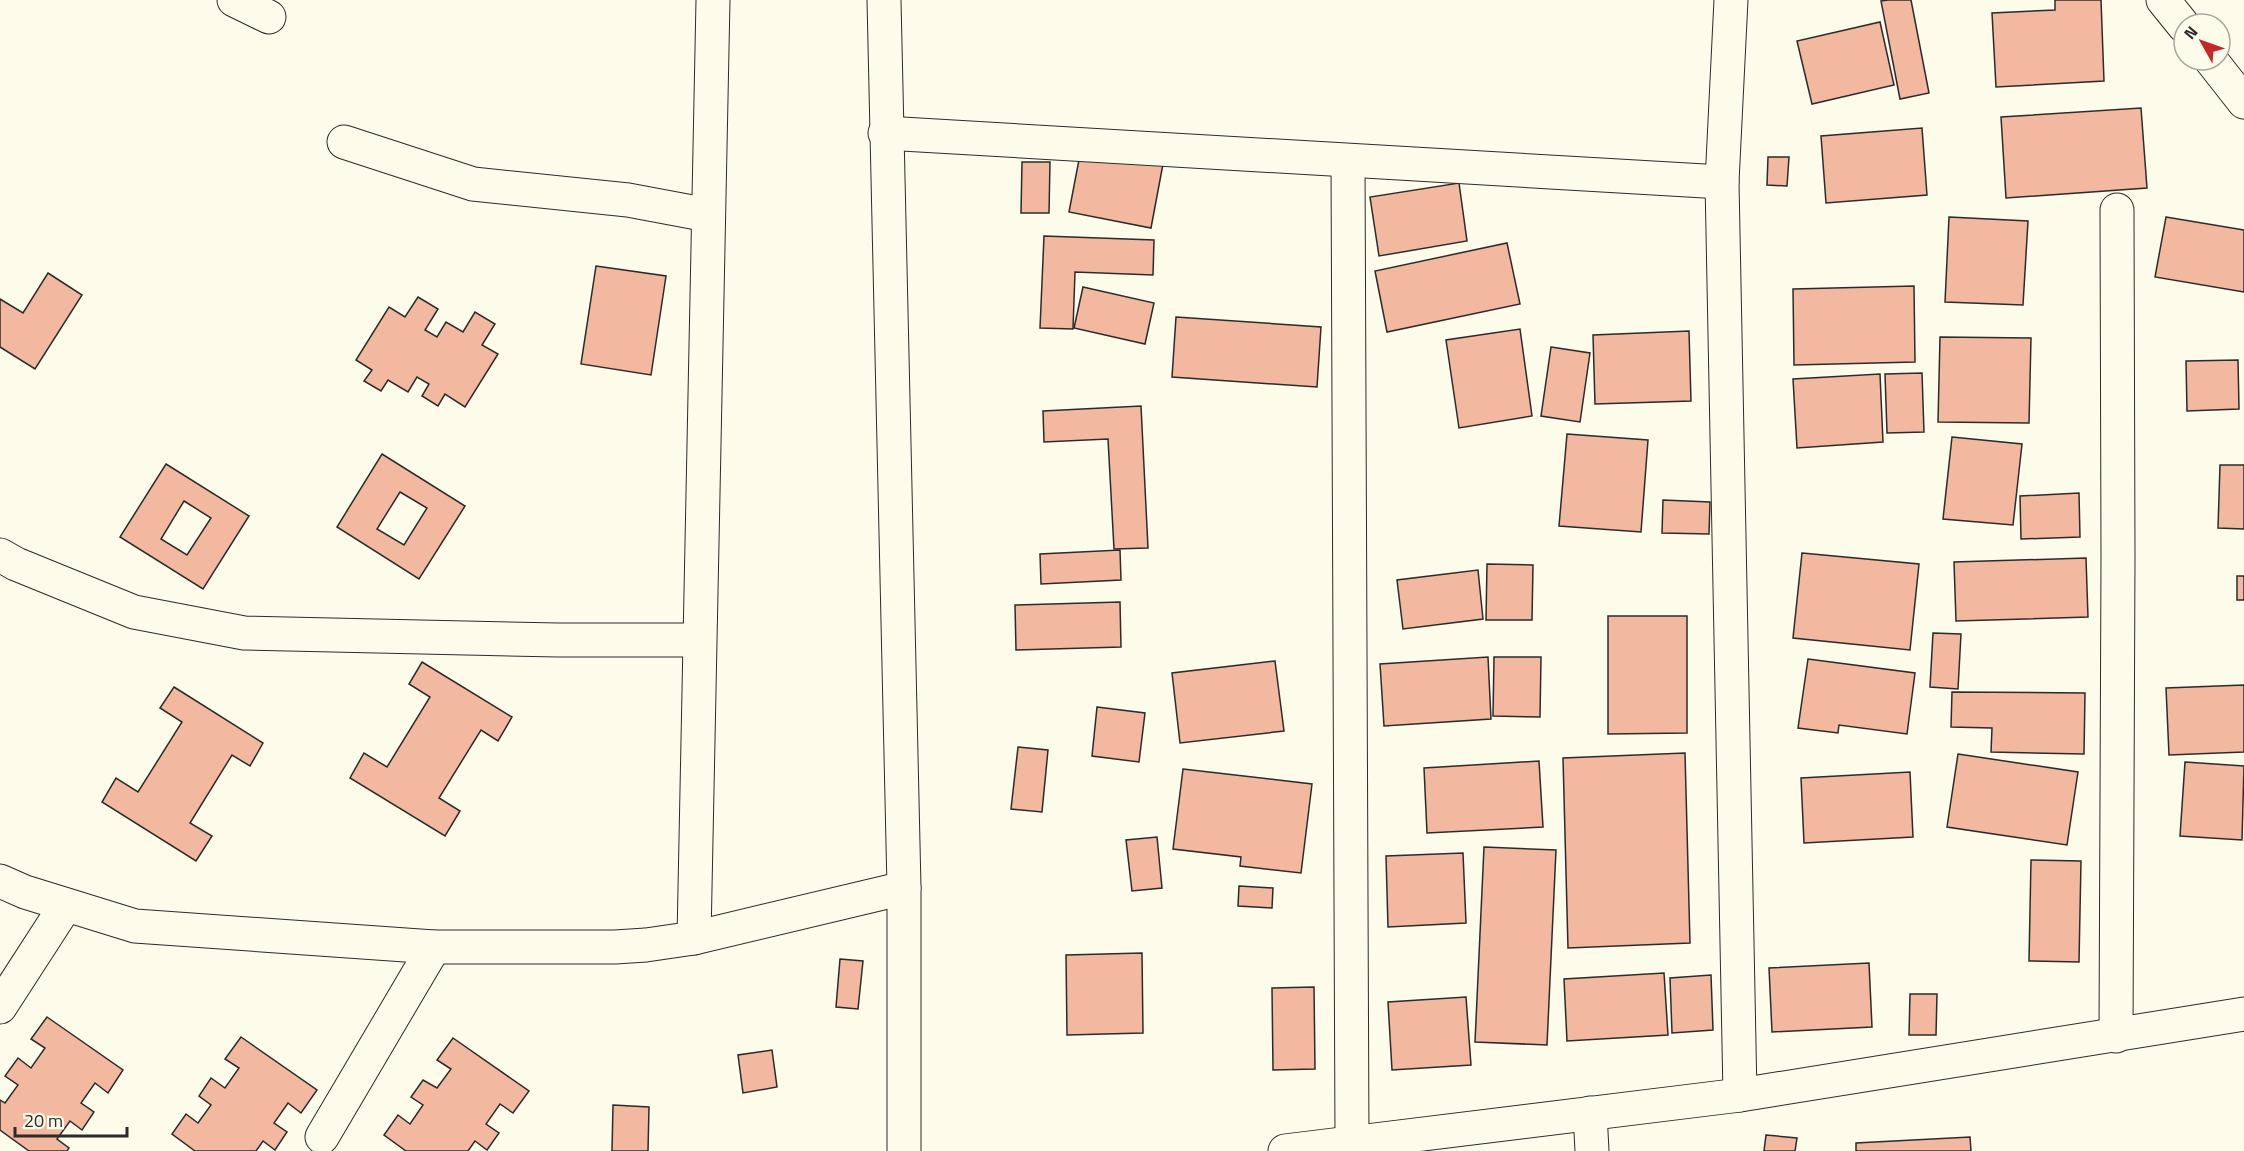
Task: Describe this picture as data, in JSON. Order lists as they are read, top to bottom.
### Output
{
  "scale_bar": "20 m",
  "north": "top left"
}
